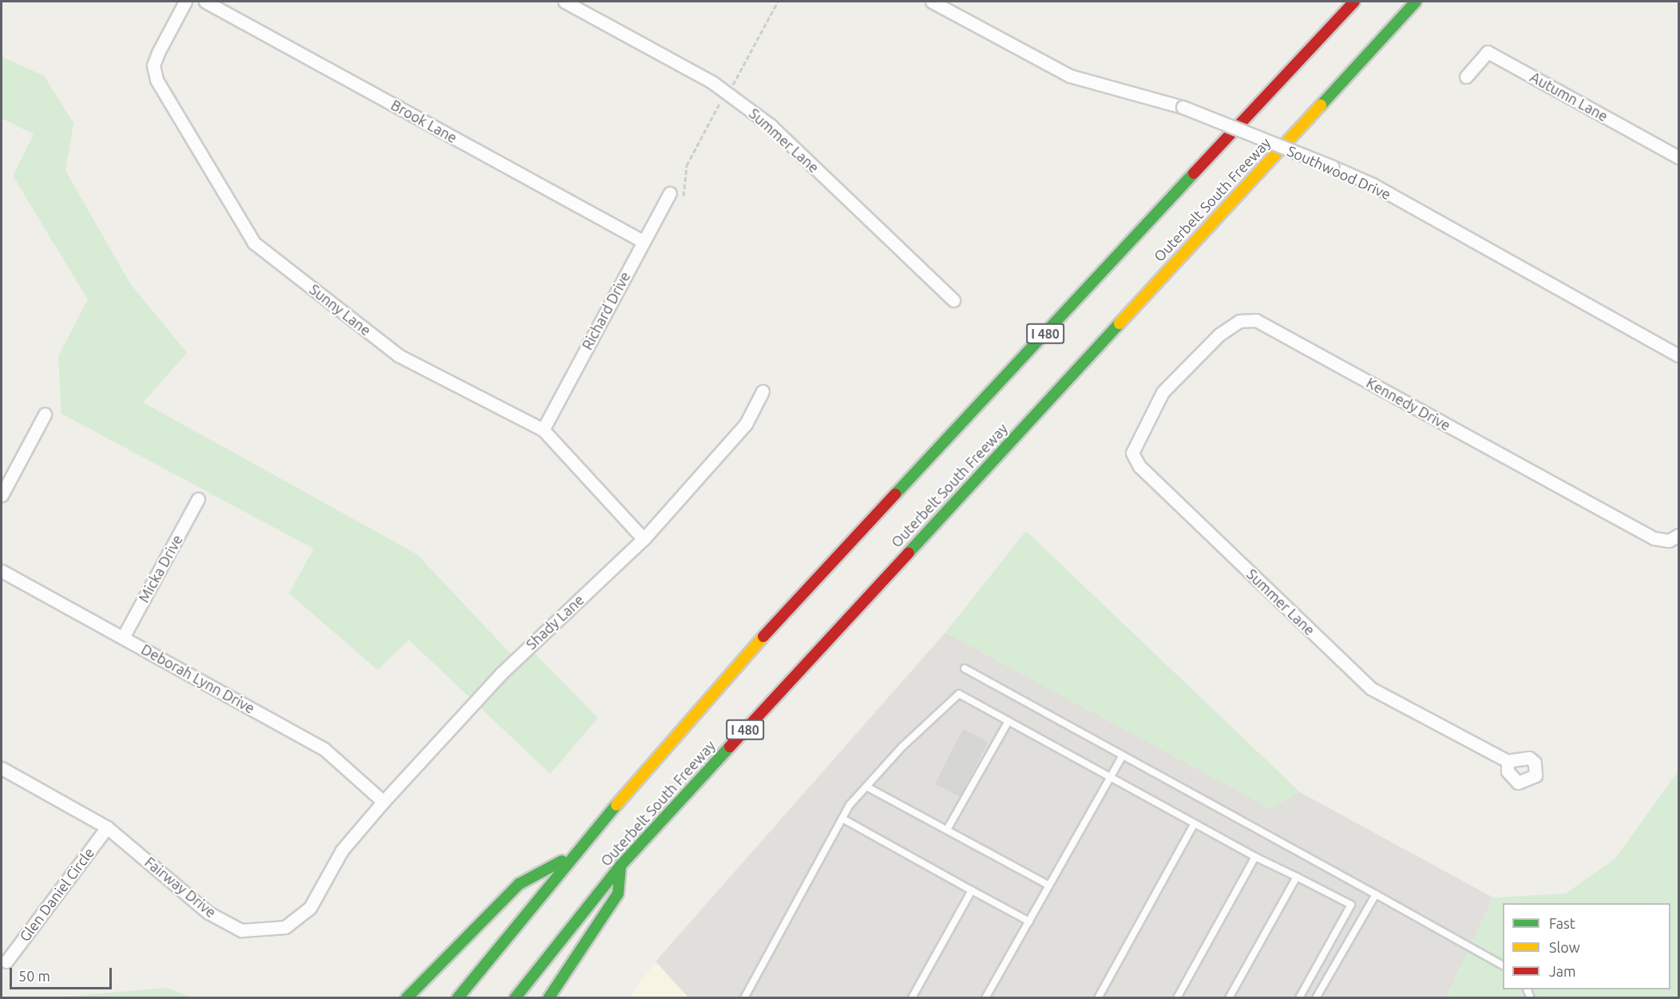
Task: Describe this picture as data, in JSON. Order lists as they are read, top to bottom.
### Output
{
  "streets": {
    "highway": ["Outerbelt South Freeway", "I 480"],
    "street": [
      "Autumn Lane",
      "Brook Lane",
      "Summer Lane",
      "Southwood Drive",
      "Sunny Lane",
      "Richard Drive",
      "Kennedy Drive",
      "Micka Drive",
      "Shady Lane",
      "Deborah Lynn Drive",
      "Fairway Drive",
      "Glen Daniel Circle"
    ]
  },
  "crossings": [
    ["Brook Lane", "Richard Drive"],
    ["Summer Lane", "Kennedy Drive"],
    ["Sunny Lane", "Richard Drive"],
    ["Sunny Lane", "Shady Lane"],
    ["Micka Drive", "Deborah Lynn Drive"],
    ["Shady Lane", "Deborah Lynn Drive"],
    ["Shady Lane", "Fairway Drive"],
    ["Fairway Drive", "Glen Daniel Circle"]
  ],
  "legend": ["Fast", "Slow", "Jam"],
  "scale_bar": "50 m"
}
